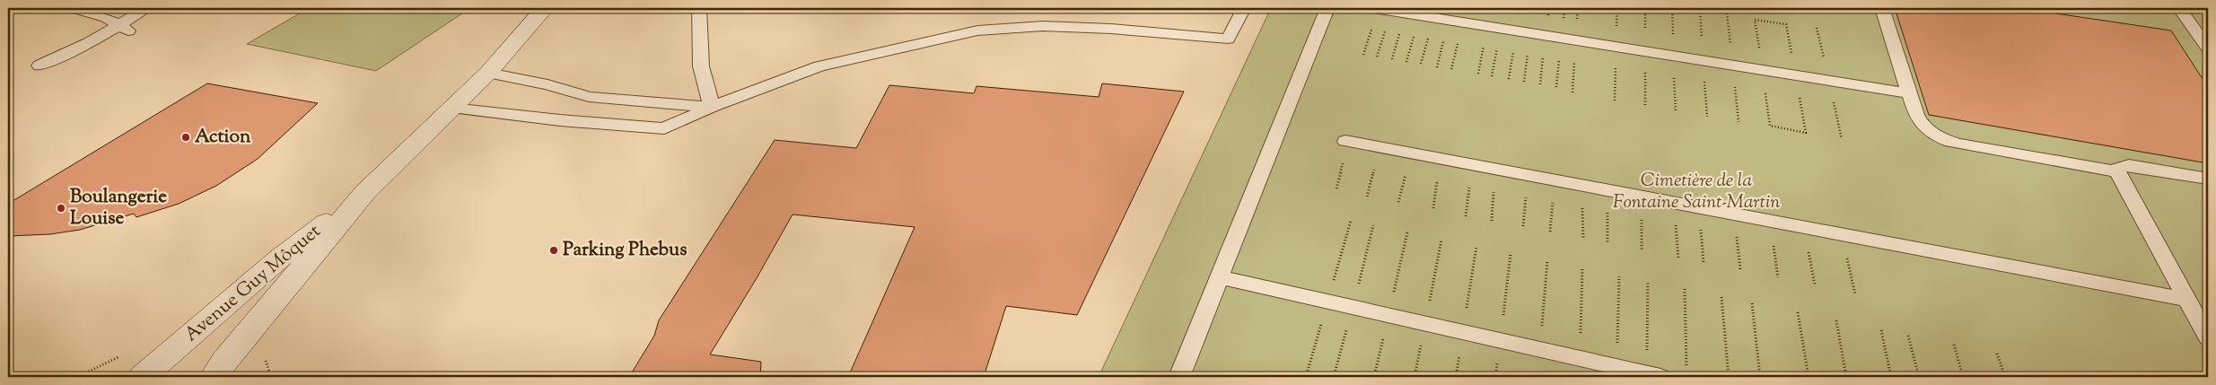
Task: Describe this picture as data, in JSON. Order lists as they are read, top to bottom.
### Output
{
  "streets": {
    "main road": ["Avenue Guy Môquet"]
  },
  "parks": ["Cimetière de la Fontaine Saint-Martin"],
  "places": ["Action", "Boulangerie Louise", "Parking Phebus"]
}
